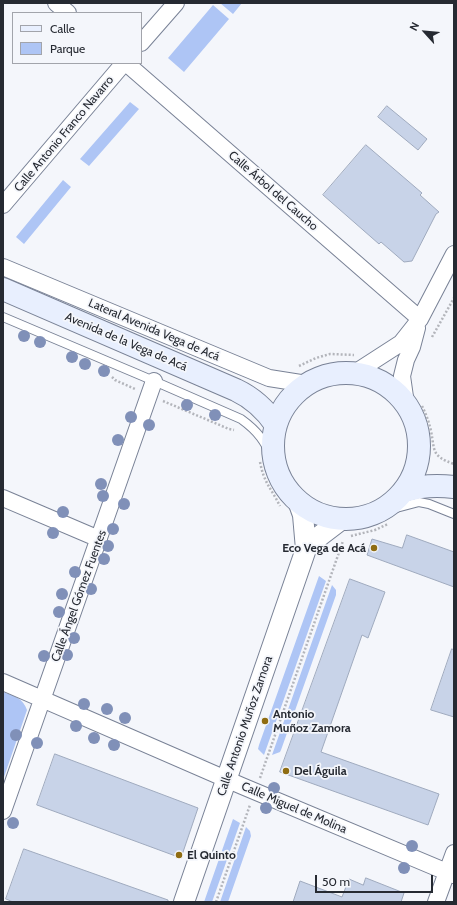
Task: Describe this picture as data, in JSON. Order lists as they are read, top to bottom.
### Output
{
  "streets": {
    "main road": ["Avenida de la Vega de Acá"],
    "street": [
      "Calle Antonio Franco Navarro",
      "Calle Árbol del Caucho",
      "Lateral Avenida Vega de Acá",
      "Calle Ángel Gómez Fuentes",
      "Calle Antonio Muñoz Zamora",
      "Calle Miguel de Molina"
    ]
  },
  "crossings": [
    ["Calle Ángel Gómez Fuentes", "Calle Miguel de Molina"],
    ["Calle Antonio Muñoz Zamora", "Calle Miguel de Molina"]
  ],
  "places": [
    "Eco Vega de Acá",
    "Antonio Muñoz Zamora",
    "Del Águila",
    "El Quinto"
  ],
  "legend": ["Calle", "Parque"],
  "scale_bar": "50 m",
  "north": "top left"
}
